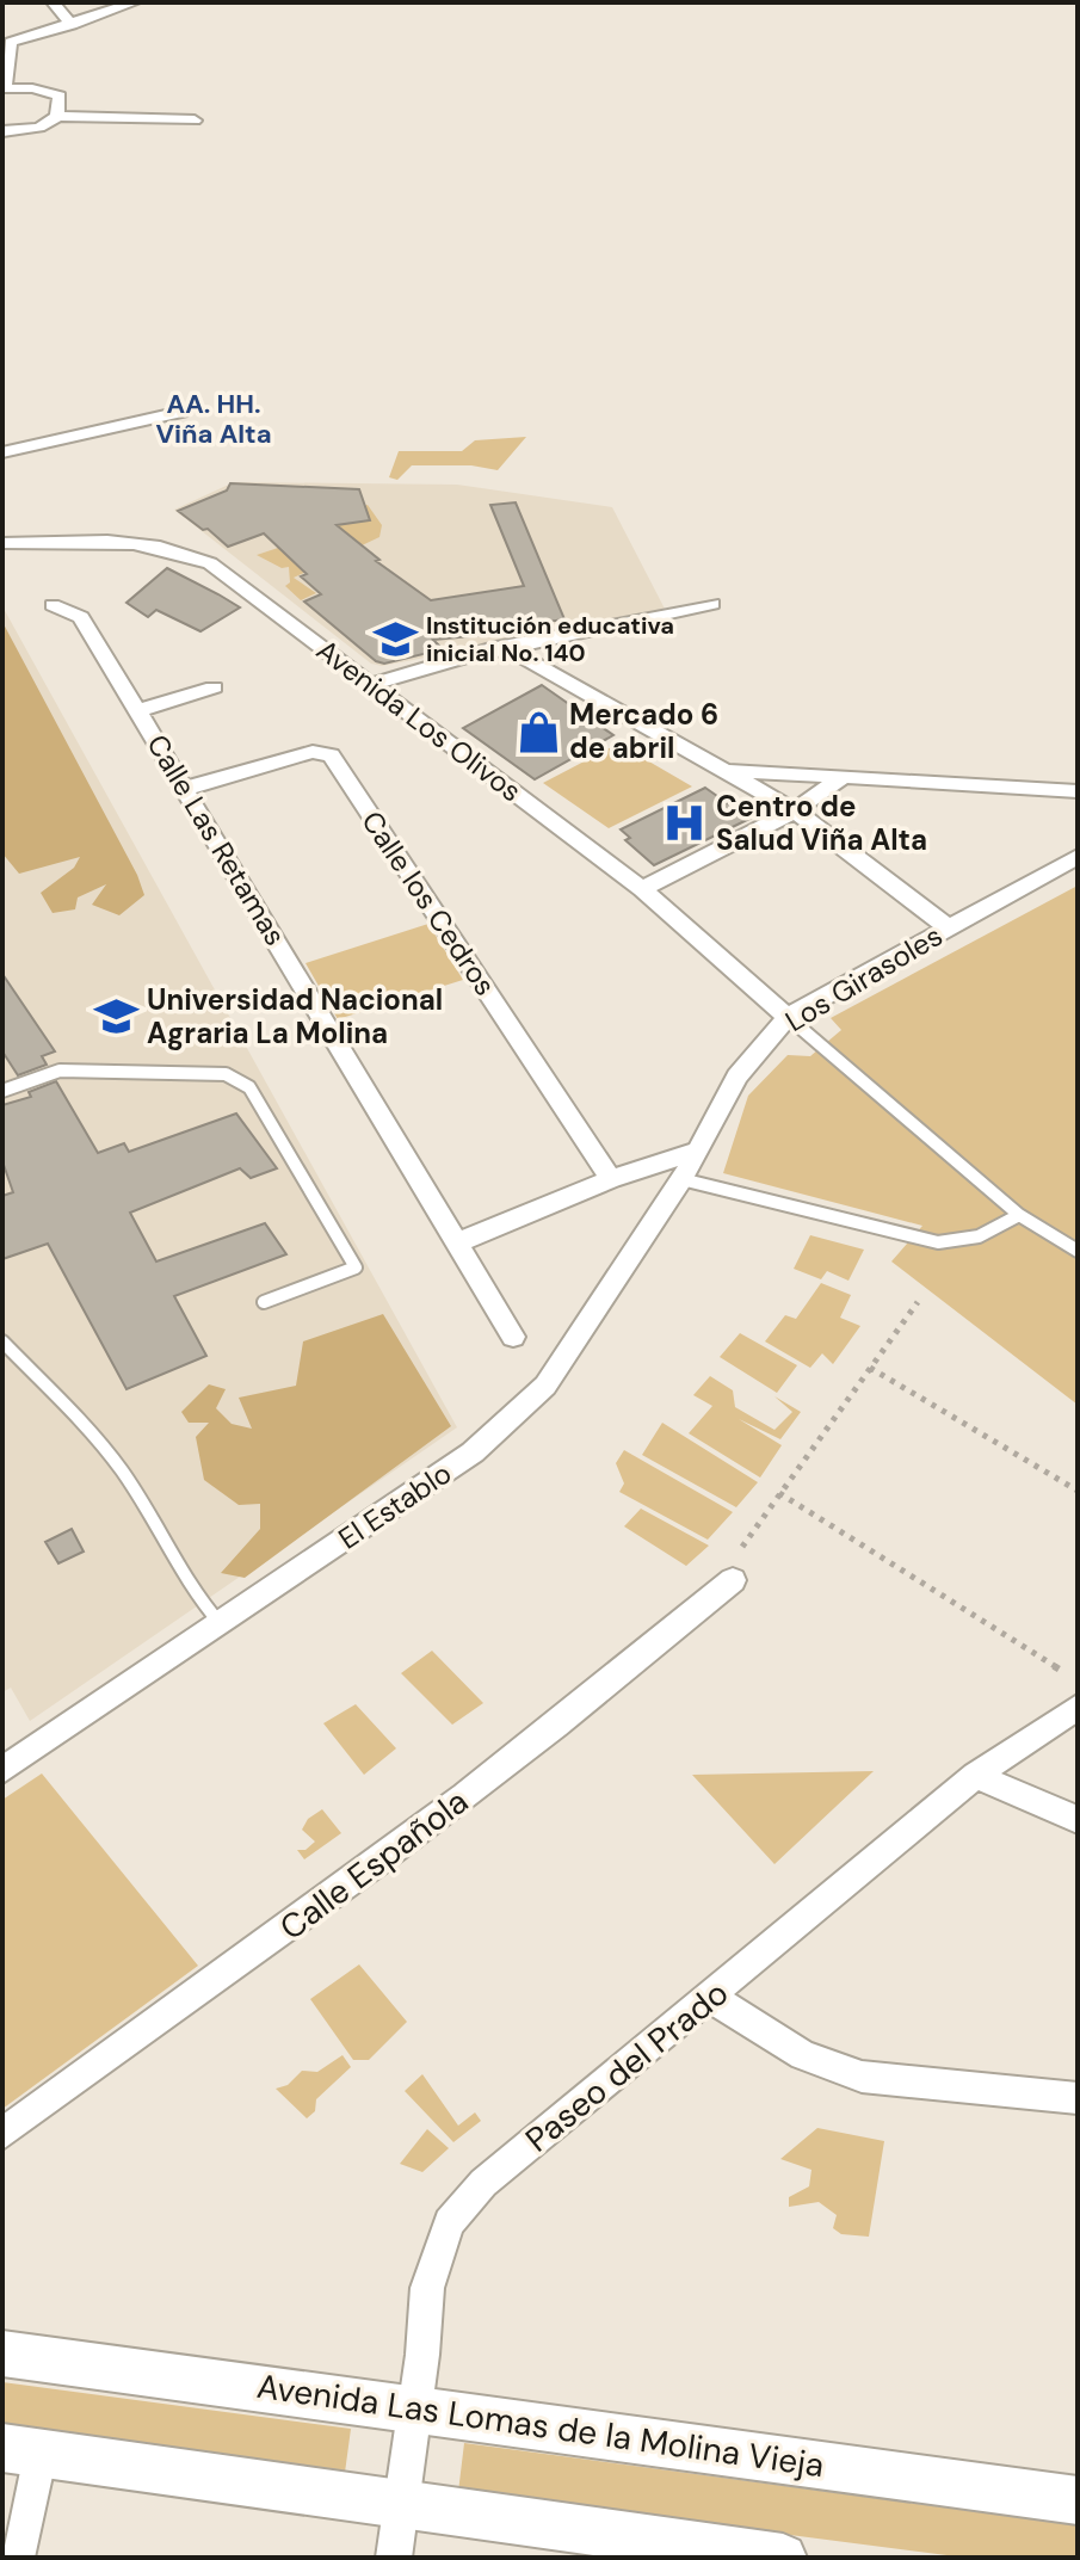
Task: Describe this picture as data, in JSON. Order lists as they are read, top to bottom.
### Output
{
  "streets": {
    "street": [
      "Avenida Los Olivos",
      "Calle Las Retamas",
      "Calle los Cedros",
      "Los Girasoles",
      "El Establo",
      "Calle Española",
      "Paseo del Prado",
      "Avenida Las Lomas de la Molina Vieja"
    ]
  },
  "crossings": [
    ["Avenida Los Olivos", "Los Girasoles"],
    ["Calle Las Retamas", "Calle los Cedros"],
    ["Los Girasoles", "El Establo"],
    ["Paseo del Prado", "Avenida Las Lomas de la Molina Vieja"]
  ],
  "districts": ["AA. HH. Viña Alta"],
  "places": {
    "school or university": ["Institución educativa inicial No. 140", "Universidad Nacional Agraria La Molina"],
    "shop": ["Mercado 6 de abril"],
    "hospital": ["Centro de Salud Viña Alta"]
  }
}
